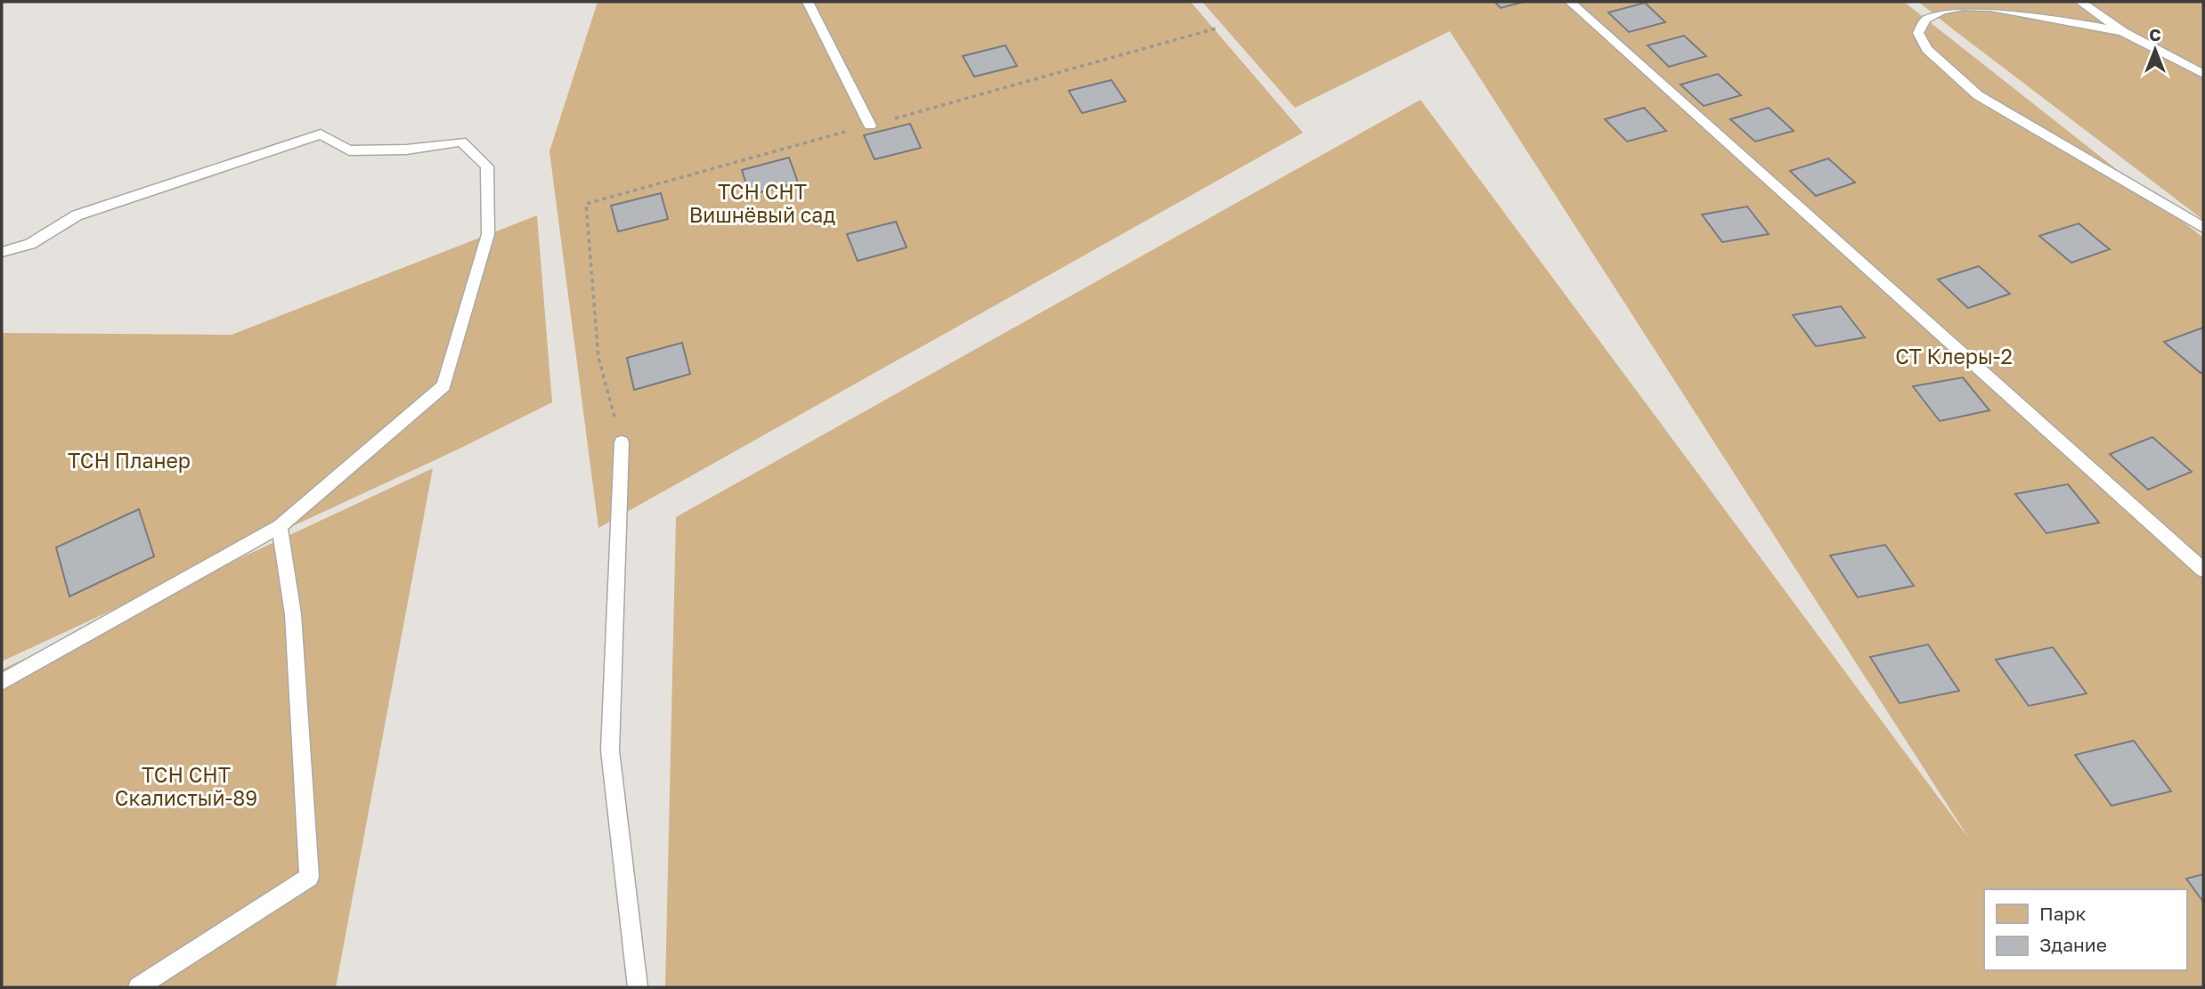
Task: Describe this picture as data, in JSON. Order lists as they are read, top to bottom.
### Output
{
  "parks": [
    "ТСН СНТ Вишнёвый сад",
    "СТ Клеры-2",
    "ТСН Планер",
    "ТСН СНТ Скалистый-89"
  ],
  "legend": ["Парк", "Здание"],
  "north": "top"
}
